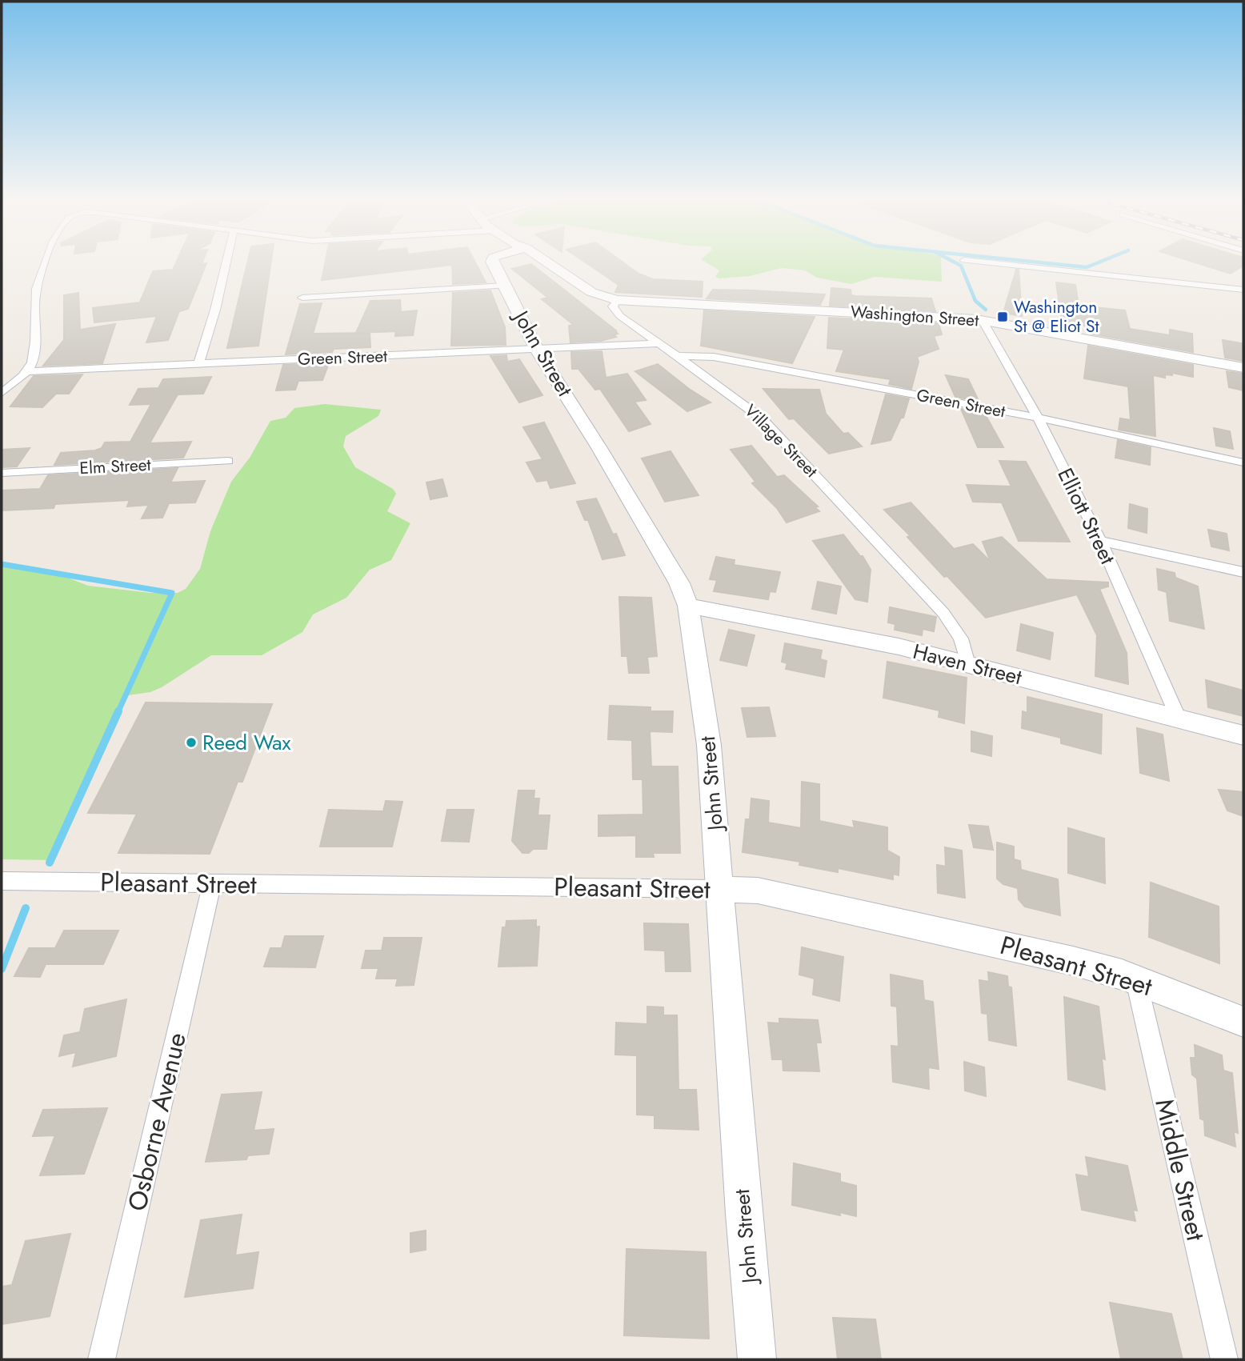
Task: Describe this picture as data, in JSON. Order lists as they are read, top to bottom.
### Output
{
  "streets": {
    "street": [
      "Washington Street",
      "John Street",
      "Green Street",
      "Village Street",
      "Elm Street",
      "Elliott Street",
      "Haven Street",
      "Pleasant Street",
      "Osborne Avenue",
      "Middle Street"
    ]
  },
  "crossings": [
    ["Washington Street", "Village Street"],
    ["Washington Street", "Elliott Street"],
    ["John Street", "Green Street"],
    ["John Street", "Haven Street"],
    ["John Street", "Pleasant Street"],
    ["Green Street", "Village Street"],
    ["Green Street", "Elliott Street"],
    ["Village Street", "Haven Street"],
    ["Elliott Street", "Haven Street"],
    ["Pleasant Street", "Osborne Avenue"],
    ["Pleasant Street", "Middle Street"]
  ],
  "places": {
    "transit": ["Washington St @ Eliot St"],
    "other": ["Reed Wax"]
  }
}
